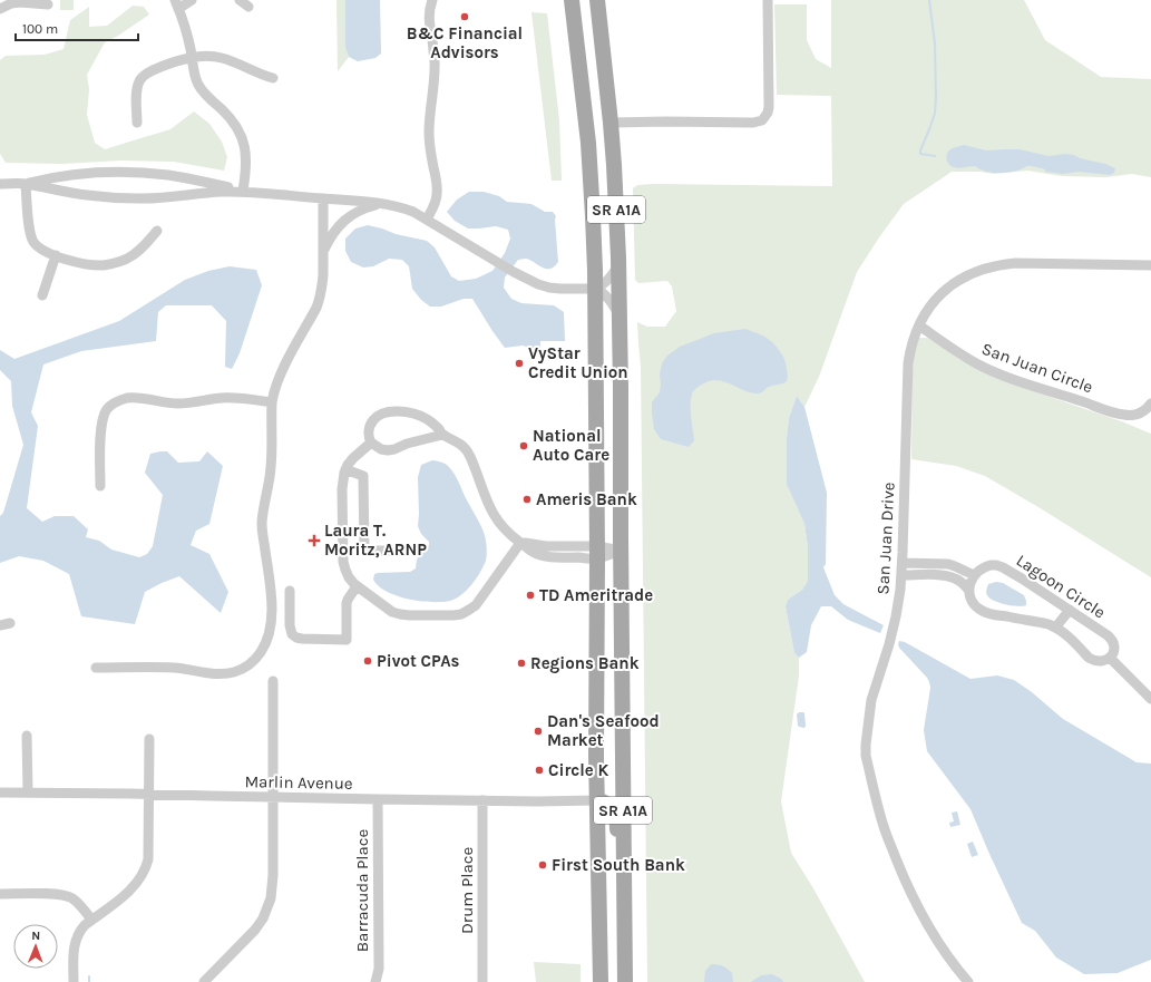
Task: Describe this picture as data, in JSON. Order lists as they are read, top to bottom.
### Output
{
  "streets": {
    "main road": ["SR A1A"],
    "street": [
      "San Juan Circle",
      "San Juan Drive",
      "Lagoon Circle",
      "Marlin Avenue",
      "Barracuda Place",
      "Drum Place"
    ]
  },
  "crossings": [
    ["SR A1A", "Marlin Avenue"],
    ["San Juan Circle", "San Juan Drive"],
    ["Marlin Avenue", "Barracuda Place"],
    ["Marlin Avenue", "Drum Place"]
  ],
  "places": {
    "other": [
      "B&C Financial Advisors",
      "VyStar Credit Union",
      "National Auto Care",
      "Ameris Bank",
      "TD Ameritrade",
      "Pivot CPAs",
      "Regions Bank",
      "Dan's Seafood Market",
      "Circle K",
      "First South Bank"
    ],
    "health": ["Laura T. Moritz, ARNP"]
  },
  "scale_bar": "100 m",
  "north": "top"
}
